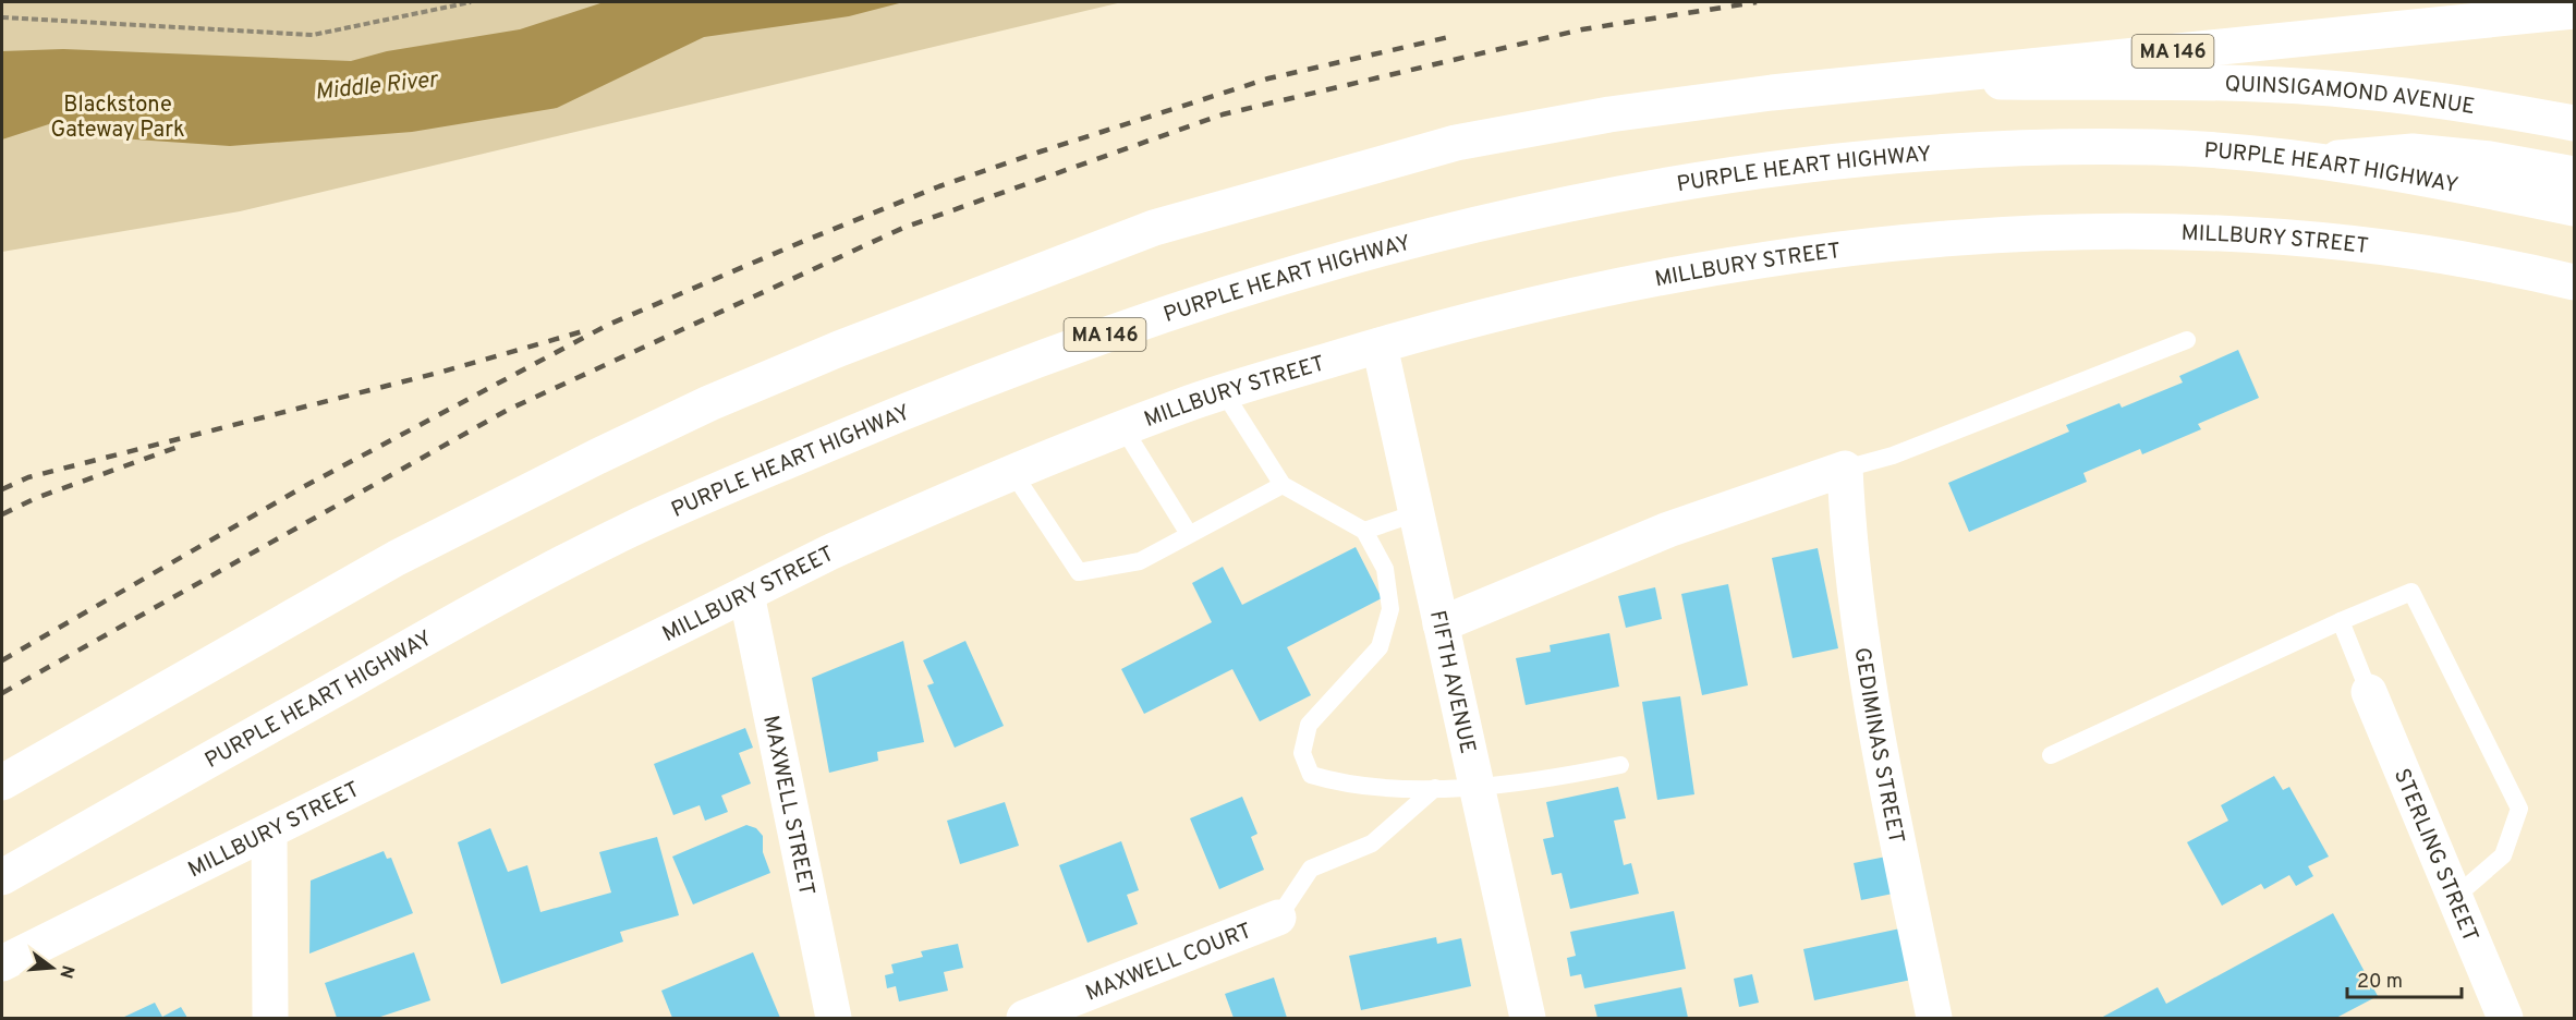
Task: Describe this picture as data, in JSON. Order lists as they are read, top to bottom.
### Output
{
  "streets": {
    "main road": [
      "MA 146",
      "QUINSIGAMOND AVENUE",
      "PURPLE HEART HIGHWAY",
      "MILLBURY STREET",
      "FIFTH AVENUE",
      "GEDIMINAS STREET",
      "MAXWELL STREET",
      "STERLING STREET",
      "MAXWELL COURT"
    ]
  },
  "crossings": [
    ["MA 146", "QUINSIGAMOND AVENUE"],
    ["MILLBURY STREET", "FIFTH AVENUE"],
    ["MILLBURY STREET", "MAXWELL STREET"]
  ],
  "water": ["Middle River"],
  "parks": ["Blackstone Gateway Park"],
  "scale_bar": "20 m",
  "north": "right"
}
